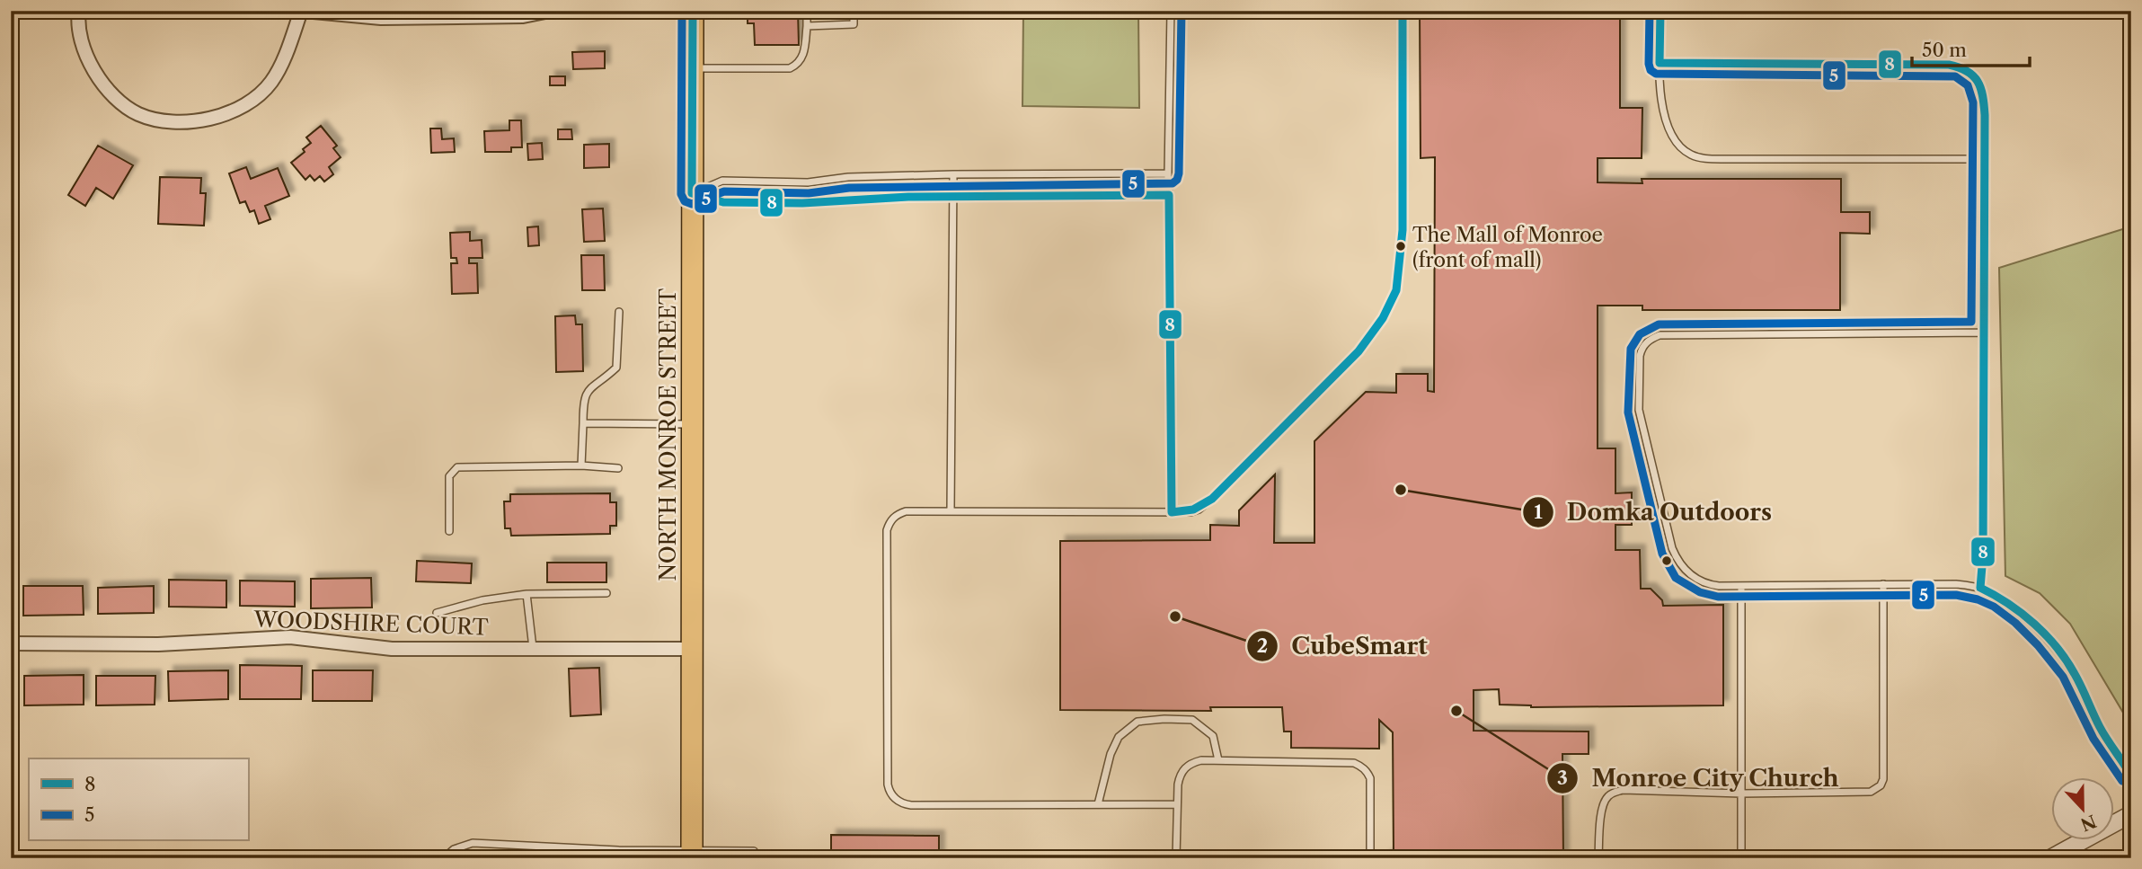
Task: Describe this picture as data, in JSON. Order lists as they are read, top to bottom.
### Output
{
  "streets": {
    "main road": ["NORTH MONROE STREET"],
    "street": ["WOODSHIRE COURT"]
  },
  "crossings": [
    ["NORTH MONROE STREET", "WOODSHIRE COURT"]
  ],
  "places": [
    "The Mall of Monroe (front of mall)",
    "Domka Outdoors",
    "CubeSmart",
    "Monroe City Church"
  ],
  "lines": ["transit line 8", "transit line 5"],
  "legend": ["8", "5"],
  "scale_bar": "50 m",
  "north": "bottom"
}
